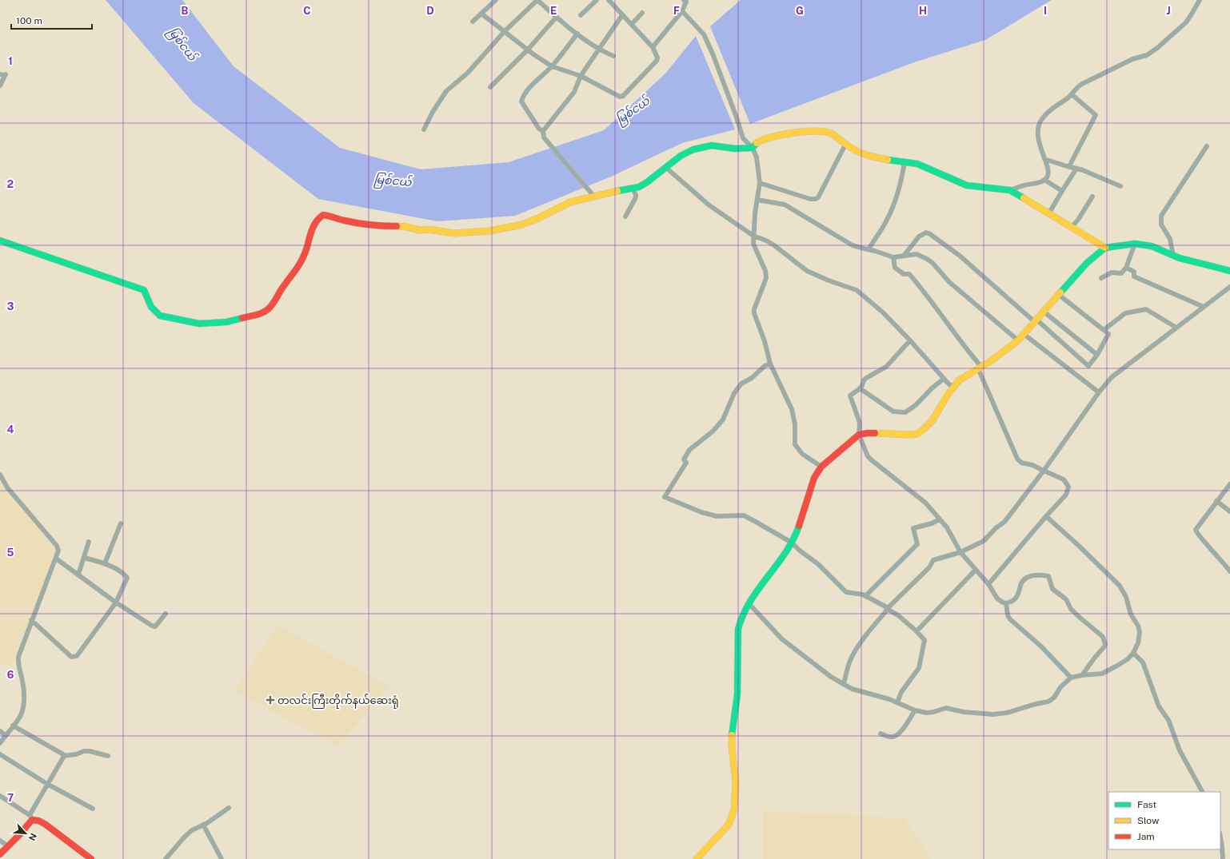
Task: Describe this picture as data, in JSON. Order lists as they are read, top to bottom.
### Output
{
  "water": ["မြစ်ငယ်"],
  "places": {
    "health": ["တလင်းကြီးတိုက်နယ်ဆေးရုံ"]
  },
  "legend": ["Fast", "Slow", "Jam"],
  "scale_bar": "100 m",
  "north": "bottom right",
  "grid": {
    "columns": [
      "B",
      "C",
      "D",
      "E",
      "F",
      "G",
      "H",
      "I",
      "J"
    ],
    "rows": [
      "1",
      "2",
      "3",
      "4",
      "5",
      "6",
      "7"
    ]
  }
}
